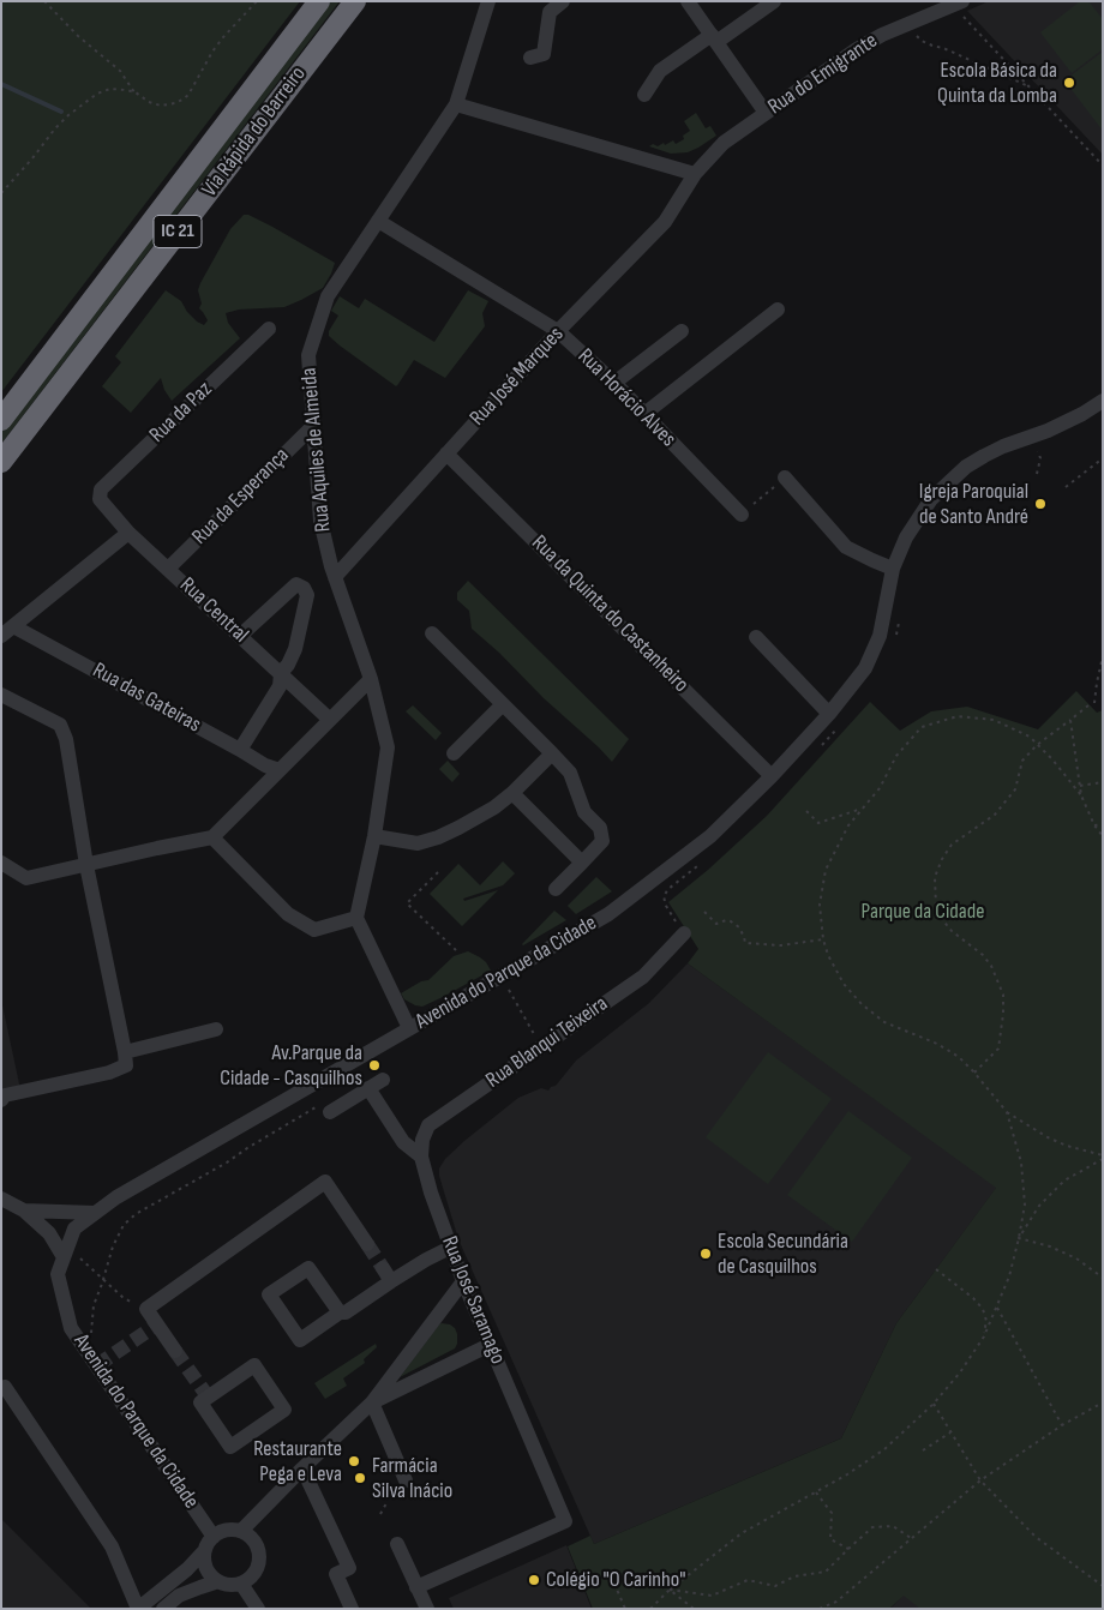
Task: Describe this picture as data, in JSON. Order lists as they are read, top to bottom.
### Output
{
  "streets": {
    "highway": ["Via Rápida do Barreiro", "IC 21"],
    "street": [
      "Rua do Emigrante",
      "Rua José Marques",
      "Rua Horácio Alves",
      "Rua da Paz",
      "Rua Aquiles de Almeida",
      "Rua da Esperança",
      "Rua Central",
      "Rua da Quinta do Castanheiro",
      "Rua das Gateiras",
      "Avenida do Parque da Cidade",
      "Rua Blanqui Teixeira",
      "Rua José Saramago"
    ]
  },
  "crossings": [
    ["Rua do Emigrante", "Rua José Marques"],
    ["Rua José Marques", "Rua Horácio Alves"],
    ["Rua José Marques", "Rua Aquiles de Almeida"],
    ["Rua José Marques", "Rua da Quinta do Castanheiro"],
    ["Rua Horácio Alves", "Rua Aquiles de Almeida"],
    ["Rua da Paz", "Rua Central"],
    ["Rua Aquiles de Almeida", "Rua da Esperança"],
    ["Rua da Esperança", "Rua Central"],
    ["Rua da Quinta do Castanheiro", "Avenida do Parque da Cidade"],
    ["Rua Blanqui Teixeira", "Rua José Saramago"]
  ],
  "parks": ["Parque da Cidade"],
  "places": [
    "Escola Básica da Quinta da Lomba",
    "Igreja Paroquial de Santo André",
    "Av.Parque da Cidade - Casquilhos",
    "Escola Secundária de Casquilhos",
    "Restaurante Pega e Leva",
    "Farmácia Silva Inácio",
    "Colégio \"O Carinho\""
  ]
}
